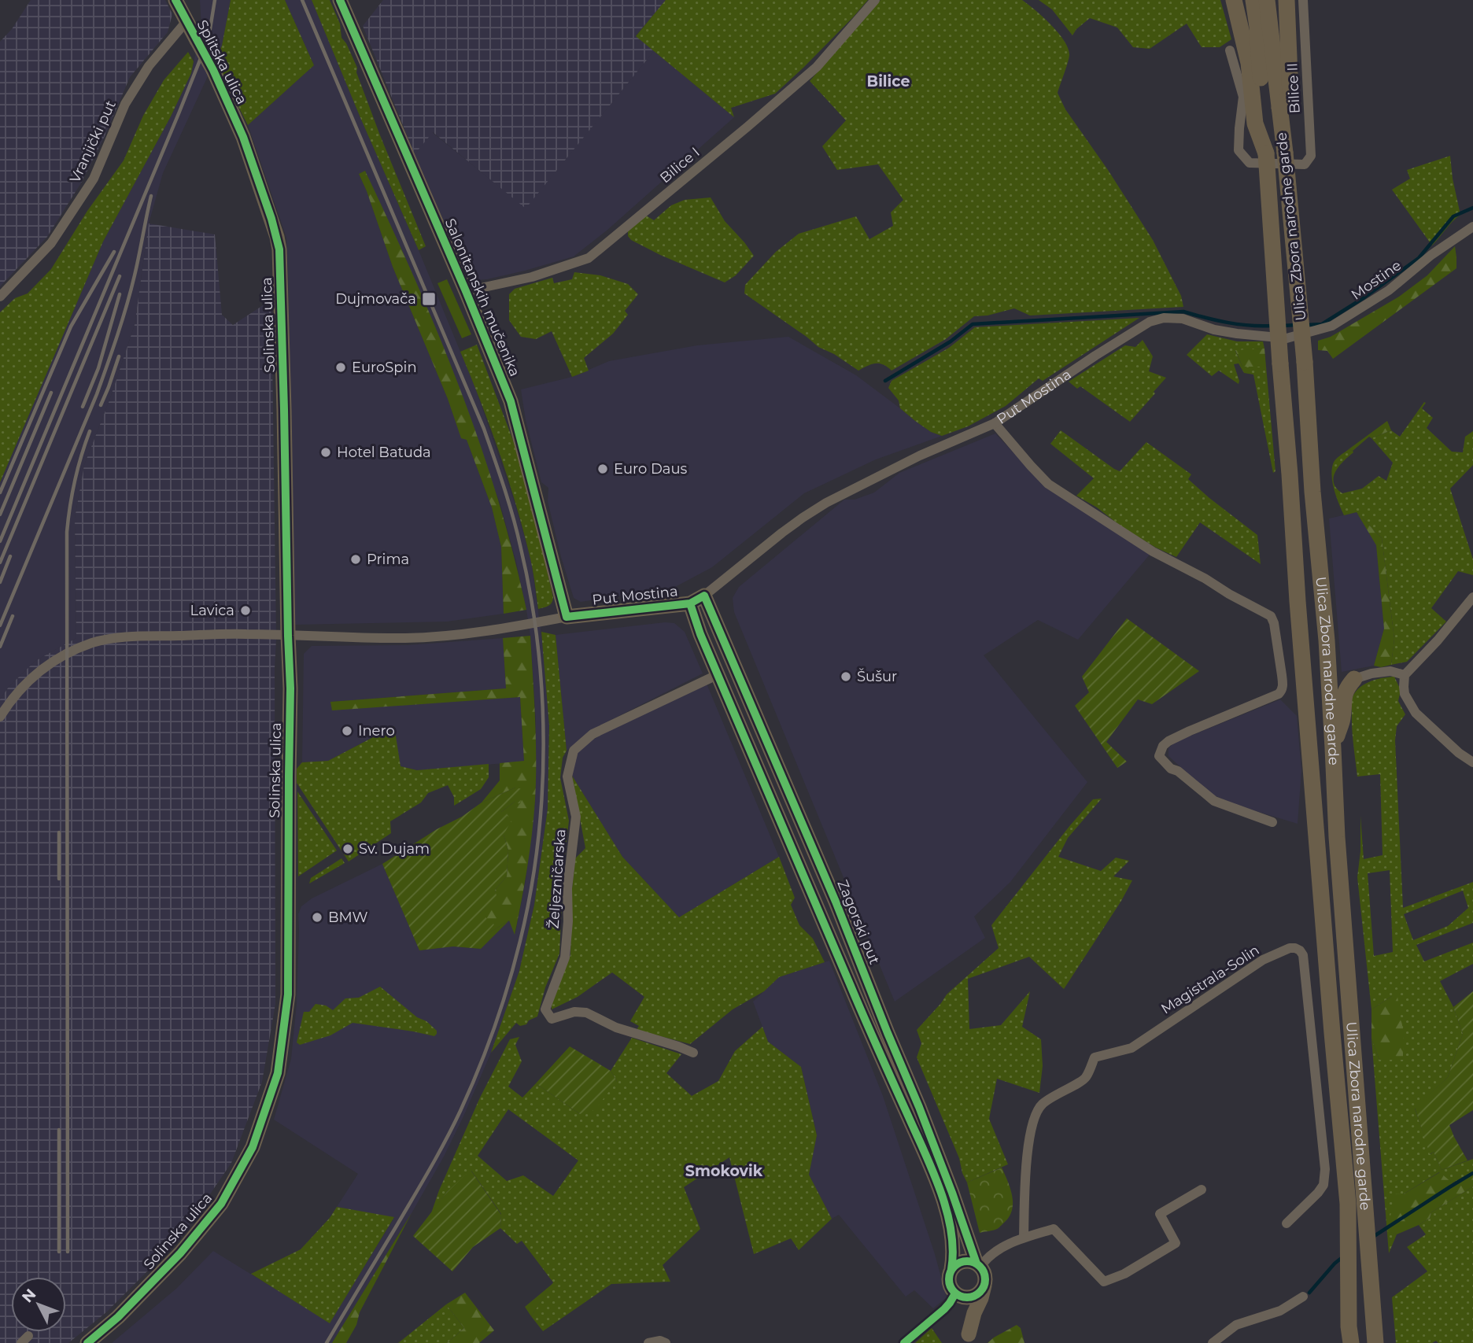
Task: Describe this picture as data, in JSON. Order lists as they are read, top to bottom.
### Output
{
  "streets": {
    "highway": ["Ulica Zbora narodne garde"],
    "main road": [
      "Splitska ulica",
      "Salonitanskih mučenika",
      "Solinska ulica",
      "Put Mostina",
      "Zagorski put"
    ],
    "street": [
      "Bilice II",
      "Vranjički put",
      "Bilice I",
      "Mostine",
      "Željezničarska",
      "Magistrala-Solin"
    ]
  },
  "crossings": [
    ["Splitska ulica", "Vranjički put"],
    ["Splitska ulica", "Solinska ulica"],
    ["Bilice I", "Salonitanskih mučenika"],
    ["Mostine", "Put Mostina"],
    ["Salonitanskih mučenika", "Put Mostina"],
    ["Solinska ulica", "Put Mostina"],
    ["Put Mostina", "Zagorski put"]
  ],
  "districts": ["Bilice", "Smokovik"],
  "places": {
    "transit": ["Dujmovača"],
    "other": [
      "EuroSpin",
      "Hotel Batuda",
      "Euro Daus",
      "Prima",
      "Lavica",
      "Šušur",
      "Inero",
      "Sv. Dujam",
      "BMW"
    ]
  },
  "north": "top left"
}
